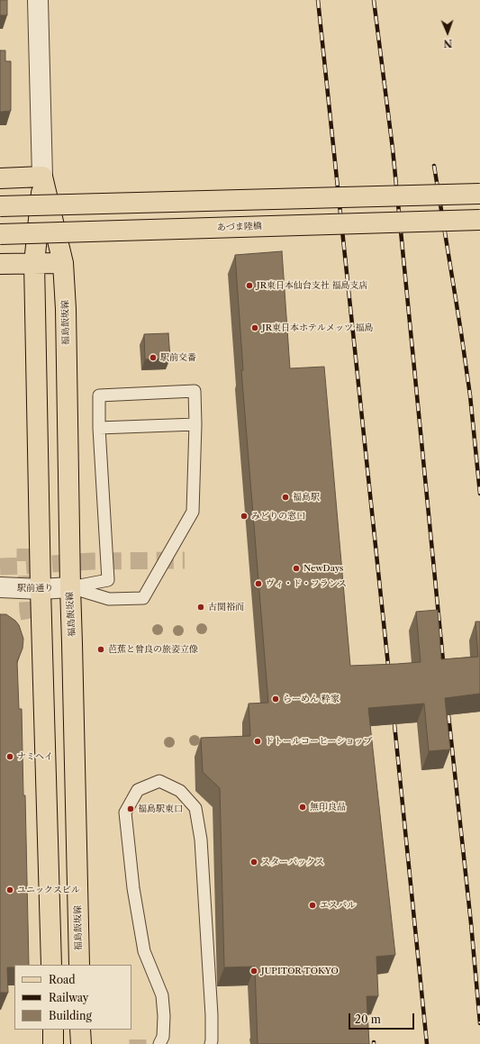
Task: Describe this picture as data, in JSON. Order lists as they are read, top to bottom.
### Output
{
  "streets": {
    "main road": ["あづま陸橋", "福島飯坂線"],
    "street": ["駅前通り"]
  },
  "crossings": [
    ["福島飯坂線", "駅前通り"]
  ],
  "places": [
    "JR東日本仙台支社 福島支店",
    "JR東日本ホテルメッツ 福島",
    "駅前交番",
    "福島駅",
    "みどりの窓口",
    "NewDays",
    "ヴィ・ド・フランス",
    "古関裕而",
    "芭蕉と曾良の旅姿立像",
    "らーめん 粋家",
    "ドトールコーヒーショップ",
    "ナミヘイ",
    "無印良品",
    "福島駅東口",
    "スターバックス",
    "ユニックスビル",
    "エスパル",
    "JUPITOR TOKYO"
  ],
  "legend": ["Road", "Railway", "Building"],
  "scale_bar": "20 m",
  "north": "bottom"
}
